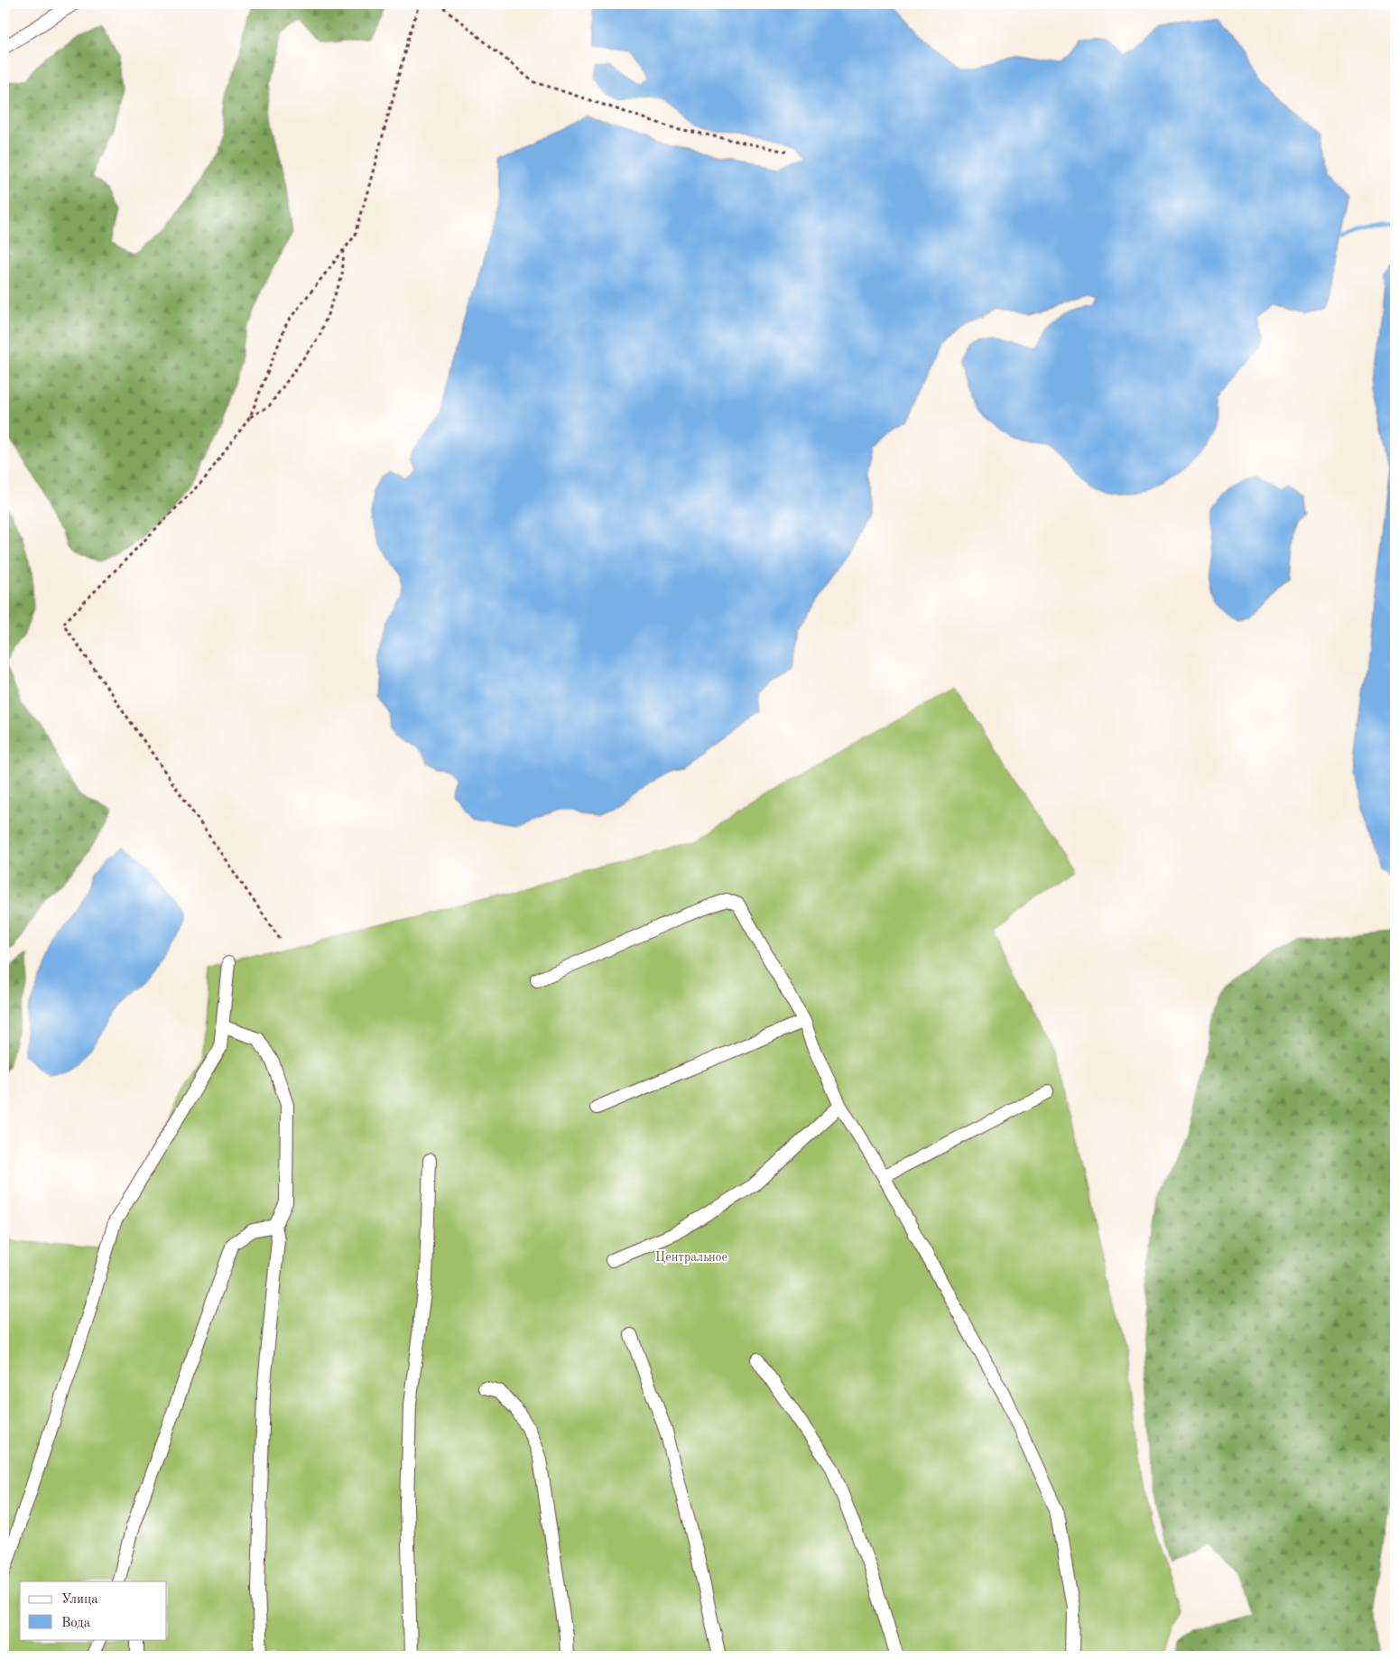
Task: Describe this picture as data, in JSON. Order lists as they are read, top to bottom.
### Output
{
  "parks": ["Центральное"],
  "legend": ["Улица", "Вода"]
}
